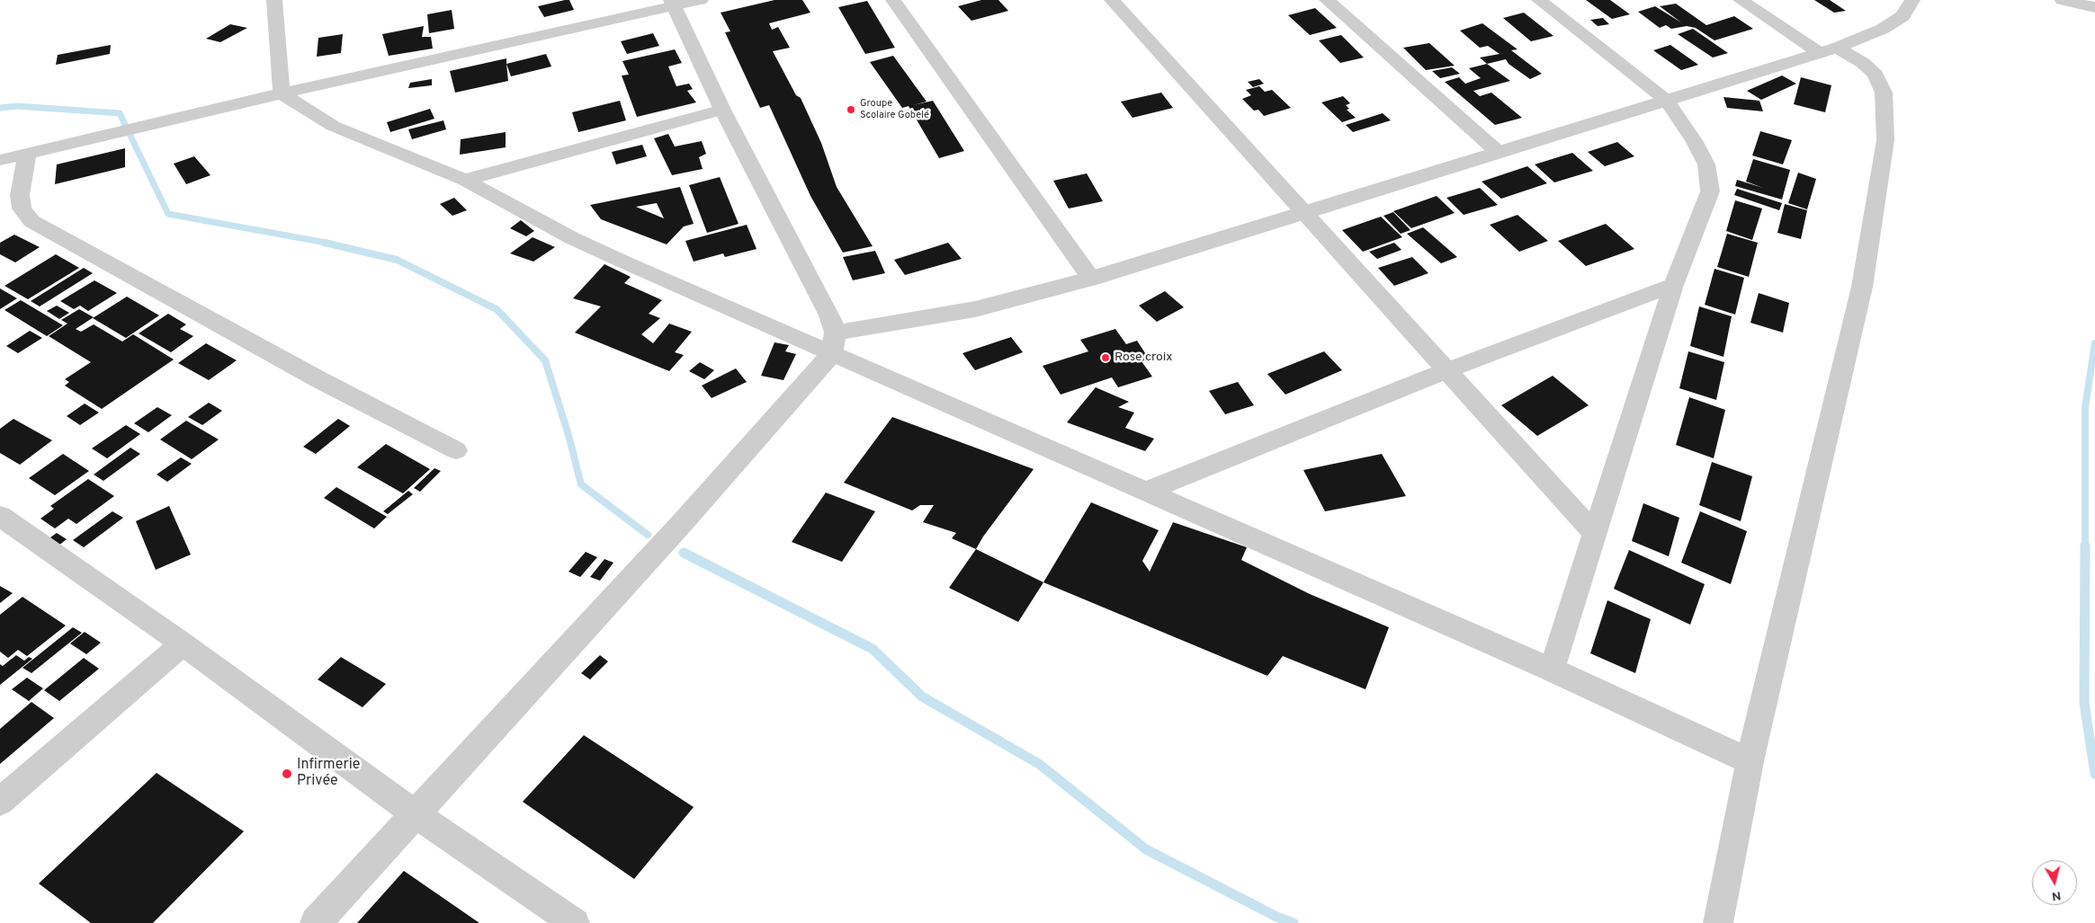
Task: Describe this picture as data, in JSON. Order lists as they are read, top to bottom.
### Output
{
  "places": ["Groupe Scolaire Gobelé", "Rose croix", "Infirmerie Privée"],
  "north": "bottom"
}
